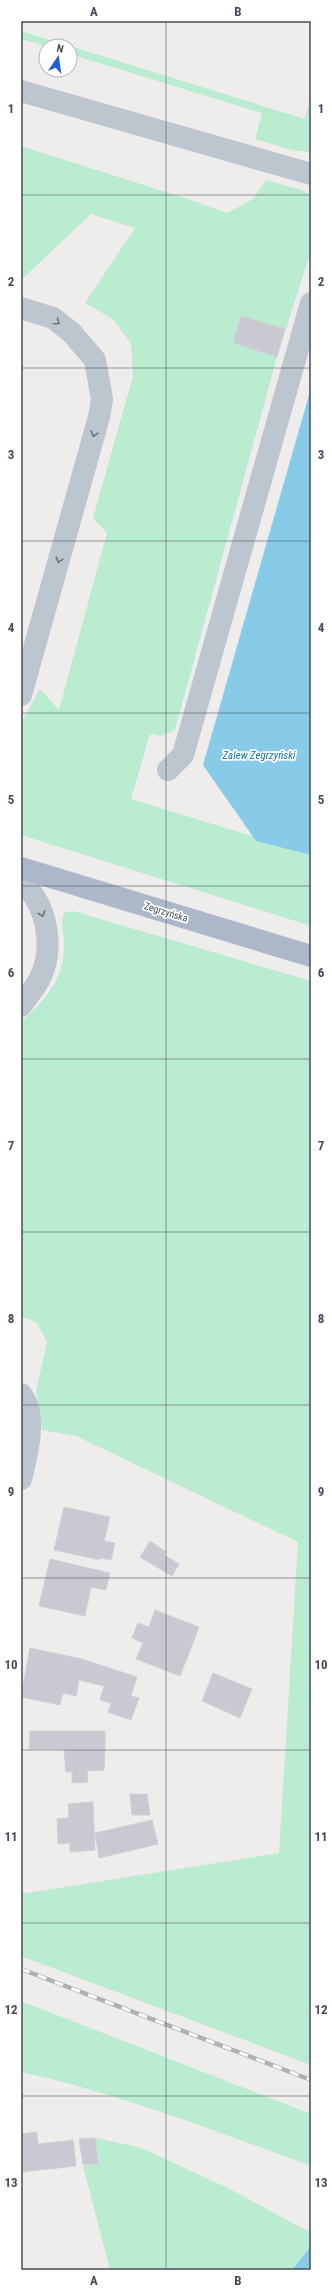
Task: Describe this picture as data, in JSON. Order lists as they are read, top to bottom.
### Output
{
  "streets": {
    "main road": ["Zegrzyńska"]
  },
  "water": ["Zalew Zegrzyński"],
  "north": "top",
  "grid": {
    "columns": ["A", "B"],
    "rows": [
      "1",
      "2",
      "3",
      "4",
      "5",
      "6",
      "7",
      "8",
      "9",
      "10",
      "11",
      "12",
      "13"
    ]
  }
}
